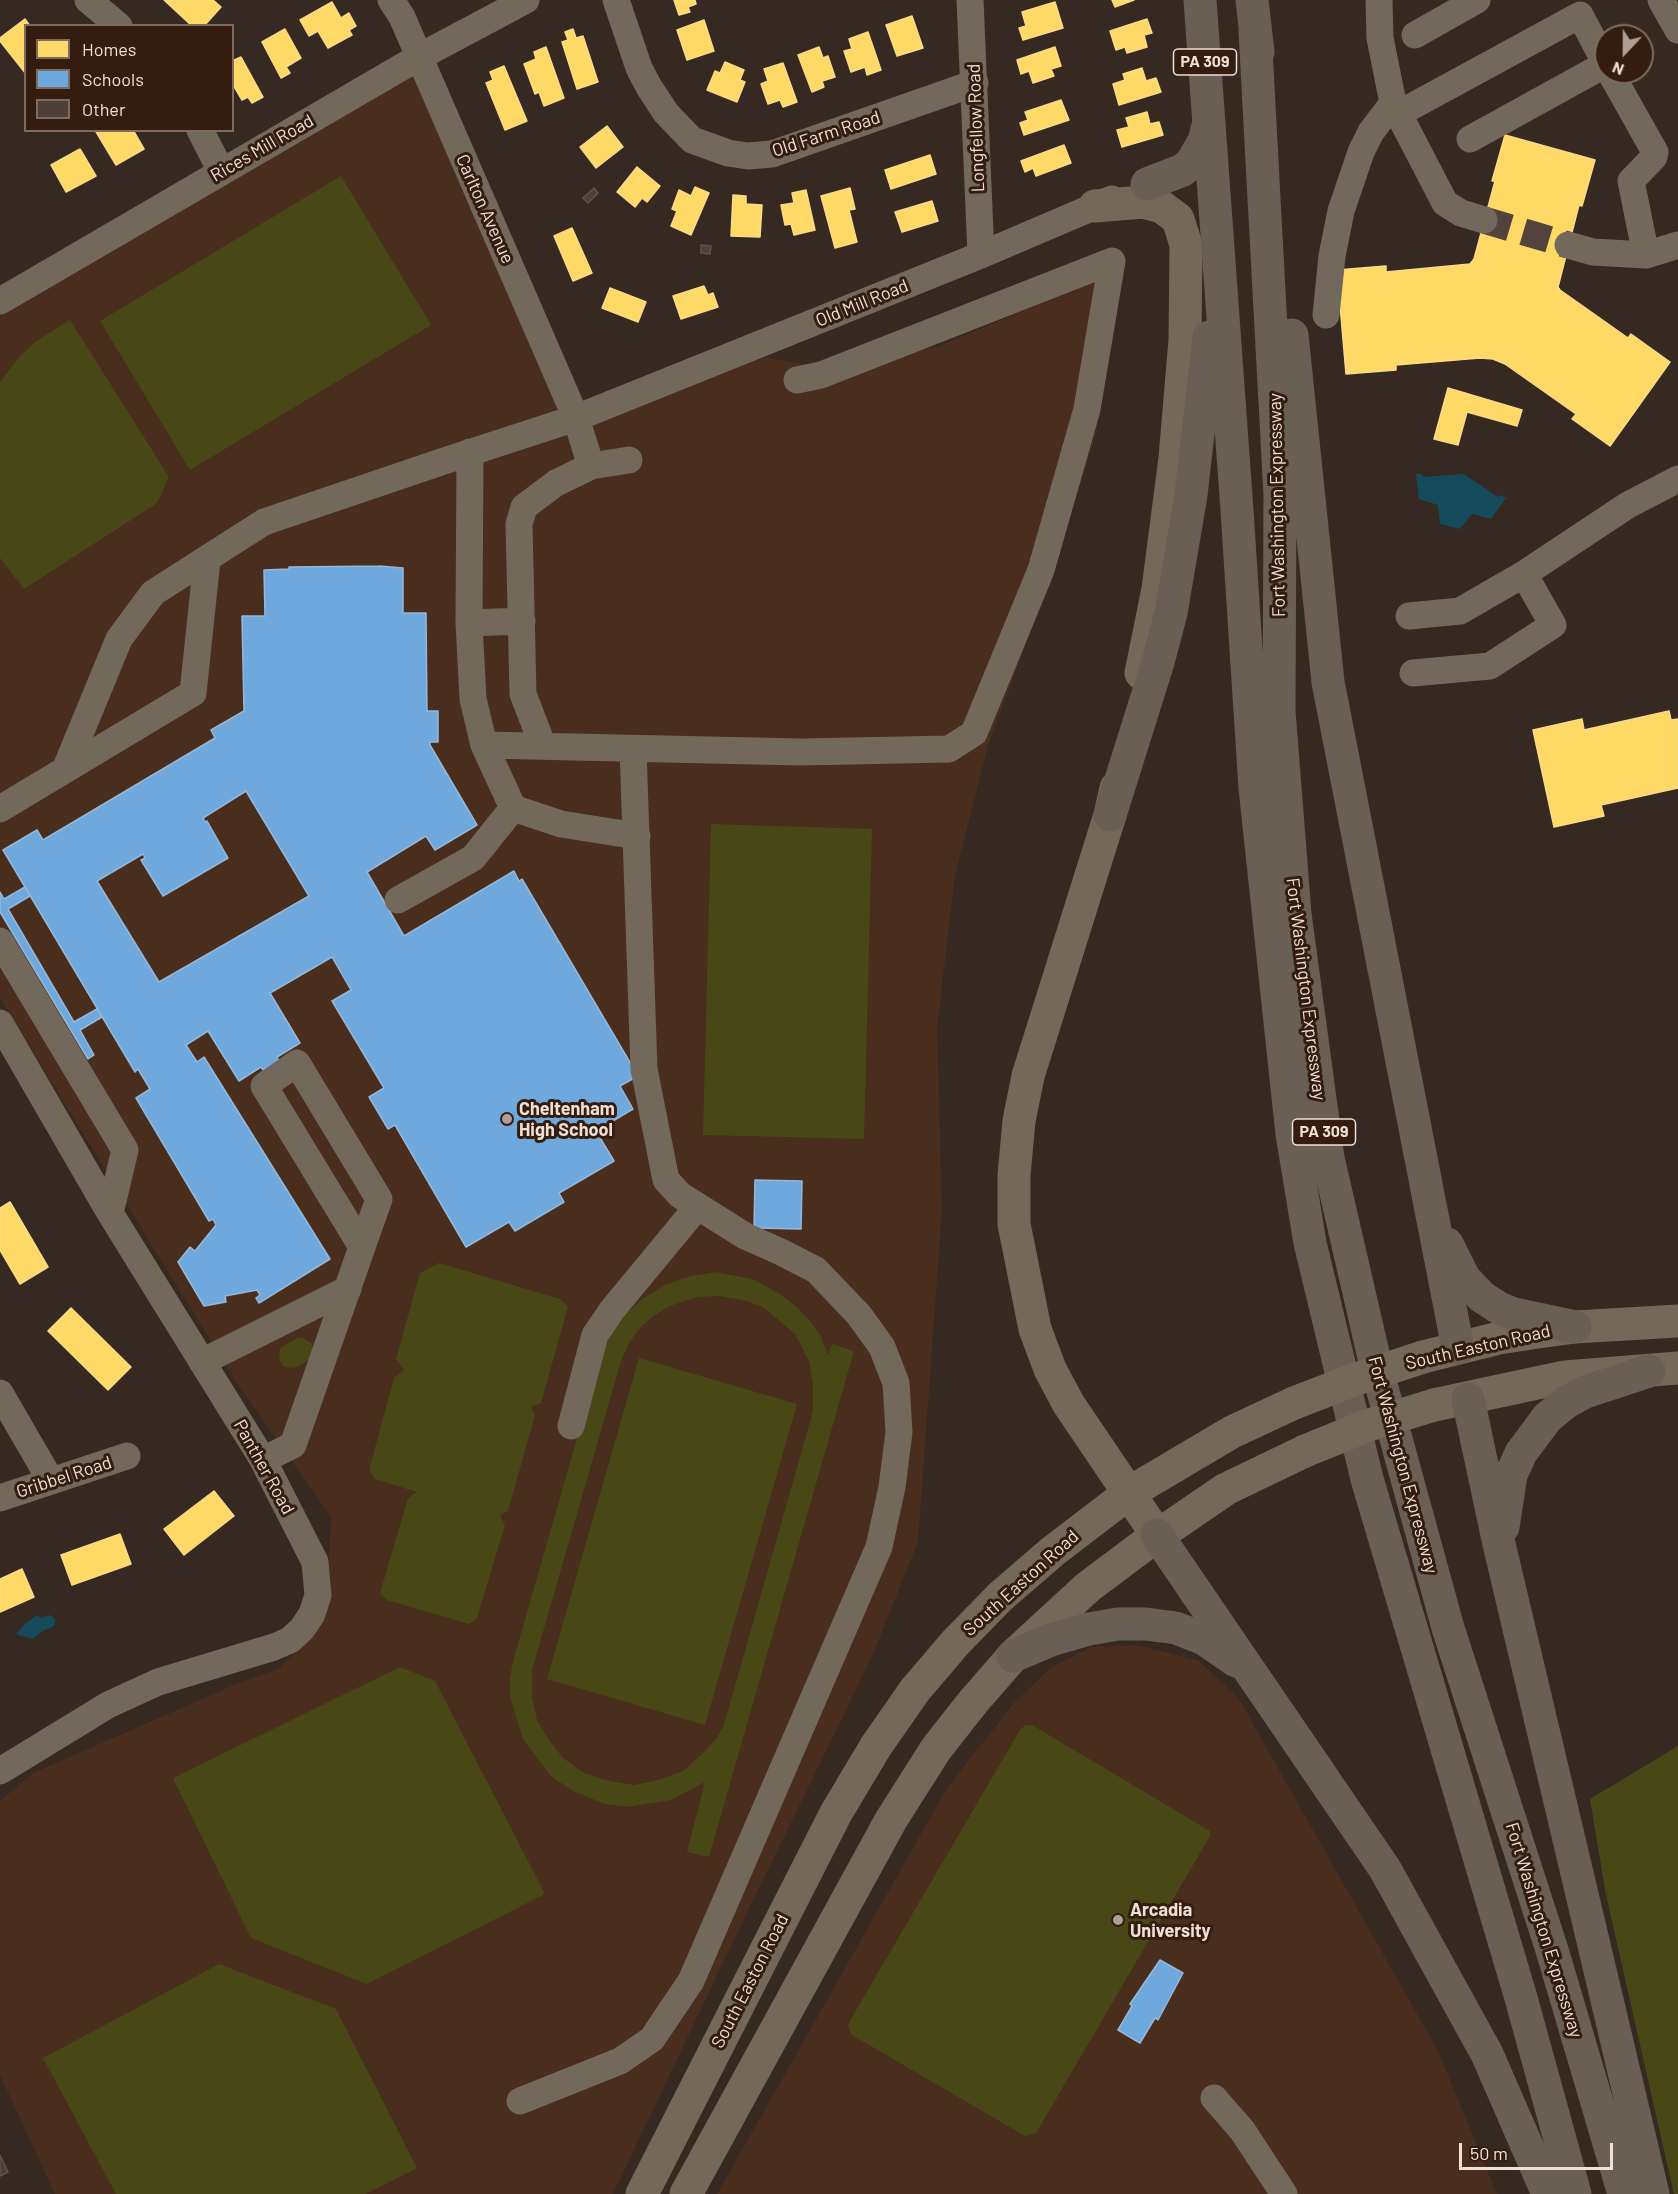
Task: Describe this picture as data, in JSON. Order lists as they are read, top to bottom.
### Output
{
  "streets": {
    "highway": ["PA 309", "Fort Washington Expressway"],
    "main road": ["South Easton Road"],
    "street": [
      "Longfellow Road",
      "Old Farm Road",
      "Rices Mill Road",
      "Carlton Avenue",
      "Old Mill Road",
      "Panther Road",
      "Gribbel Road"
    ]
  },
  "crossings": [
    ["PA 309", "Fort Washington Expressway"],
    ["Longfellow Road", "Old Farm Road"],
    ["Longfellow Road", "Old Mill Road"],
    ["Rices Mill Road", "Carlton Avenue"],
    ["Carlton Avenue", "Old Mill Road"]
  ],
  "places": ["Cheltenham High School", "Arcadia University"],
  "legend": ["Homes", "Schools", "Other"],
  "scale_bar": "50 m",
  "north": "bottom"
}
